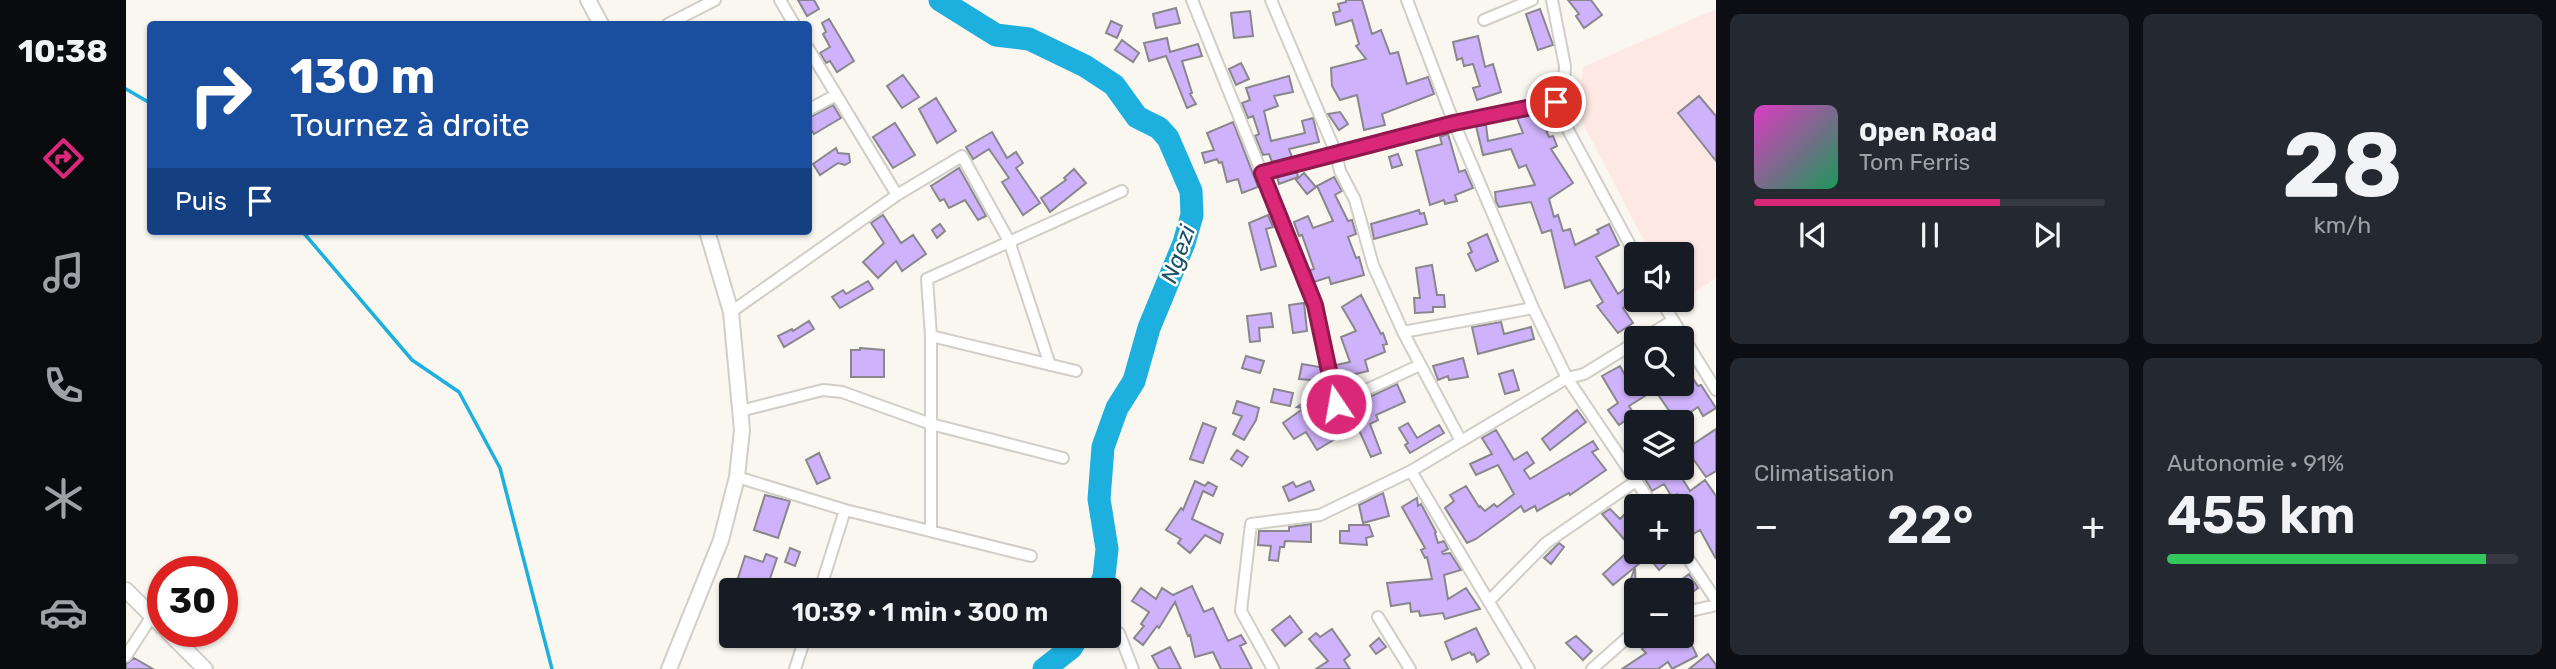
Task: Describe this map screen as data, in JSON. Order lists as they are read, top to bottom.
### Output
{
  "water": ["Ngezi"],
  "page": {
    "tabs": "10:38",
    "tile": [
      ["28", "km/h"],
      "Climatisation",
      ["Autonomie · 91%", "455 km"]
    ],
    "turn": ["130 m", "Tournez à droite"],
    "song": ["Open Road", "Tom Ferris"],
    "then": "Puis",
    "map_buttons": ["+", "−"],
    "heat": ["−", "22°", "+"],
    "limit": "30",
    "trip": "10:39 · 1 min · 300 m"
  }
}
